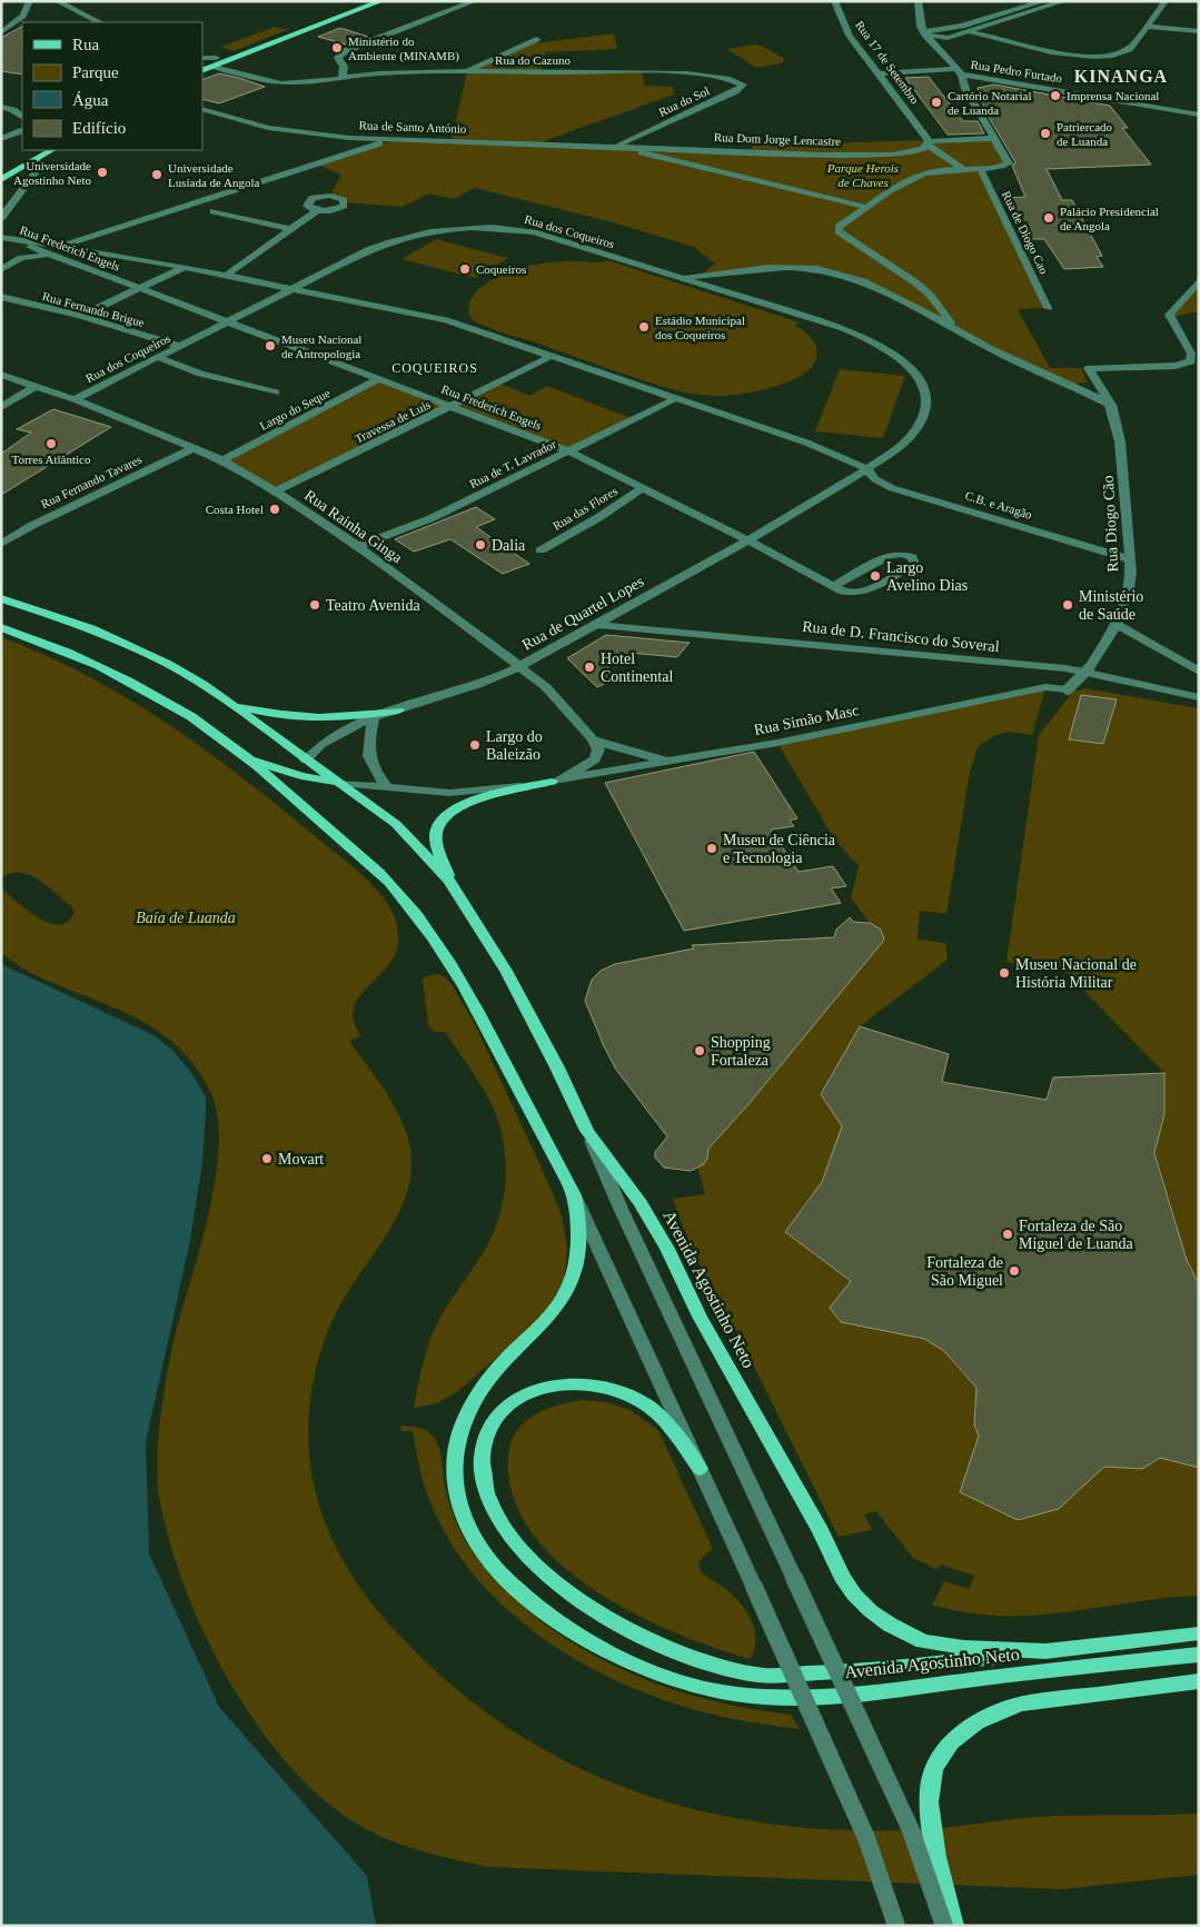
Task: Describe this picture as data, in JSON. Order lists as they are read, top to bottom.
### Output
{
  "streets": {
    "main road": ["Avenida Agostinho Neto"],
    "street": [
      "Rua do Cazuno",
      "Rua 17 de Setembro",
      "Rua Pedro Furtado",
      "Rua do Sol",
      "Rua de Santo António",
      "Rua Dom Jorge Lencastre",
      "Rua dos Coqueiros",
      "Rua de Diogo Cao",
      "Rua Frederich Engels",
      "Rua Fernando Brigue",
      "Largo do Seque",
      "Travessa de Luis",
      "Rua de T. Lavrador",
      "Rua Fernando Tavares",
      "C.B. e Aragão",
      "Rua das Flores",
      "Rua Diogo Cão",
      "Rua Rainha Ginga",
      "Rua de Quartel Lopes",
      "Rua de D. Francisco do Soveral",
      "Rua Simão Masc"
    ]
  },
  "crossings": [
    ["Rua do Cazuno", "Rua do Sol"],
    ["Rua 17 de Setembro", "Rua Pedro Furtado"],
    ["Rua 17 de Setembro", "Rua Dom Jorge Lencastre"],
    ["Rua do Sol", "Rua de Santo António"],
    ["Rua do Sol", "Rua Dom Jorge Lencastre"],
    ["Rua de Santo António", "Rua Dom Jorge Lencastre"],
    ["Rua dos Coqueiros", "Rua Frederich Engels"],
    ["Rua dos Coqueiros", "Rua Fernando Brigue"],
    ["Rua dos Coqueiros", "C.B. e Aragão"],
    ["Rua dos Coqueiros", "Rua Rainha Ginga"],
    ["Rua dos Coqueiros", "Rua de Quartel Lopes"],
    ["Rua Frederich Engels", "Largo do Seque"],
    ["Rua Frederich Engels", "Travessa de Luis"],
    ["Rua Frederich Engels", "Rua de T. Lavrador"],
    ["Rua Frederich Engels", "C.B. e Aragão"],
    ["Rua Frederich Engels", "Rua das Flores"],
    ["Rua Frederich Engels", "Rua de Quartel Lopes"],
    ["Largo do Seque", "Rua Rainha Ginga"],
    ["Travessa de Luis", "C.B. e Aragão"],
    ["Travessa de Luis", "Rua Rainha Ginga"],
    ["Rua de T. Lavrador", "C.B. e Aragão"],
    ["Rua de T. Lavrador", "Rua Rainha Ginga"],
    ["Rua Fernando Tavares", "Rua Rainha Ginga"],
    ["C.B. e Aragão", "Rua Diogo Cão"],
    ["C.B. e Aragão", "Rua de Quartel Lopes"],
    ["Rua Diogo Cão", "Rua Simão Masc"],
    ["Rua Rainha Ginga", "Rua de Quartel Lopes"],
    ["Rua de Quartel Lopes", "Rua de D. Francisco do Soveral"]
  ],
  "districts": ["KINANGA", "COQUEIROS"],
  "parks": ["Parque Herois de Chaves", "Baía de Luanda"],
  "places": [
    "Ministério do Ambiente (MINAMB)",
    "Imprensa Nacional",
    "Cartório Notarial de Luanda",
    "Patriercado de Luanda",
    "Universidade Agostinho Neto",
    "Universidade Lusíada de Angola",
    "Palácio Presidencial de Angola",
    "Coqueiros",
    "Estádio Municipal dos Coqueiros",
    "Museu Nacional de Antropologia",
    "Torres Atlântico",
    "Costa Hotel",
    "Dalia",
    "Largo Avelino Dias",
    "Teatro Avenida",
    "Ministério de Saúde",
    "Hotel Continental",
    "Largo do Baleizão",
    "Museu de Ciência e Tecnologia",
    "Museu Nacional de História Militar",
    "Shopping Fortaleza",
    "Movart",
    "Fortaleza de São Miguel de Luanda",
    "Fortaleza de São Miguel"
  ],
  "legend": [
    "Rua",
    "Parque",
    "Água",
    "Edifício"
  ]
}
